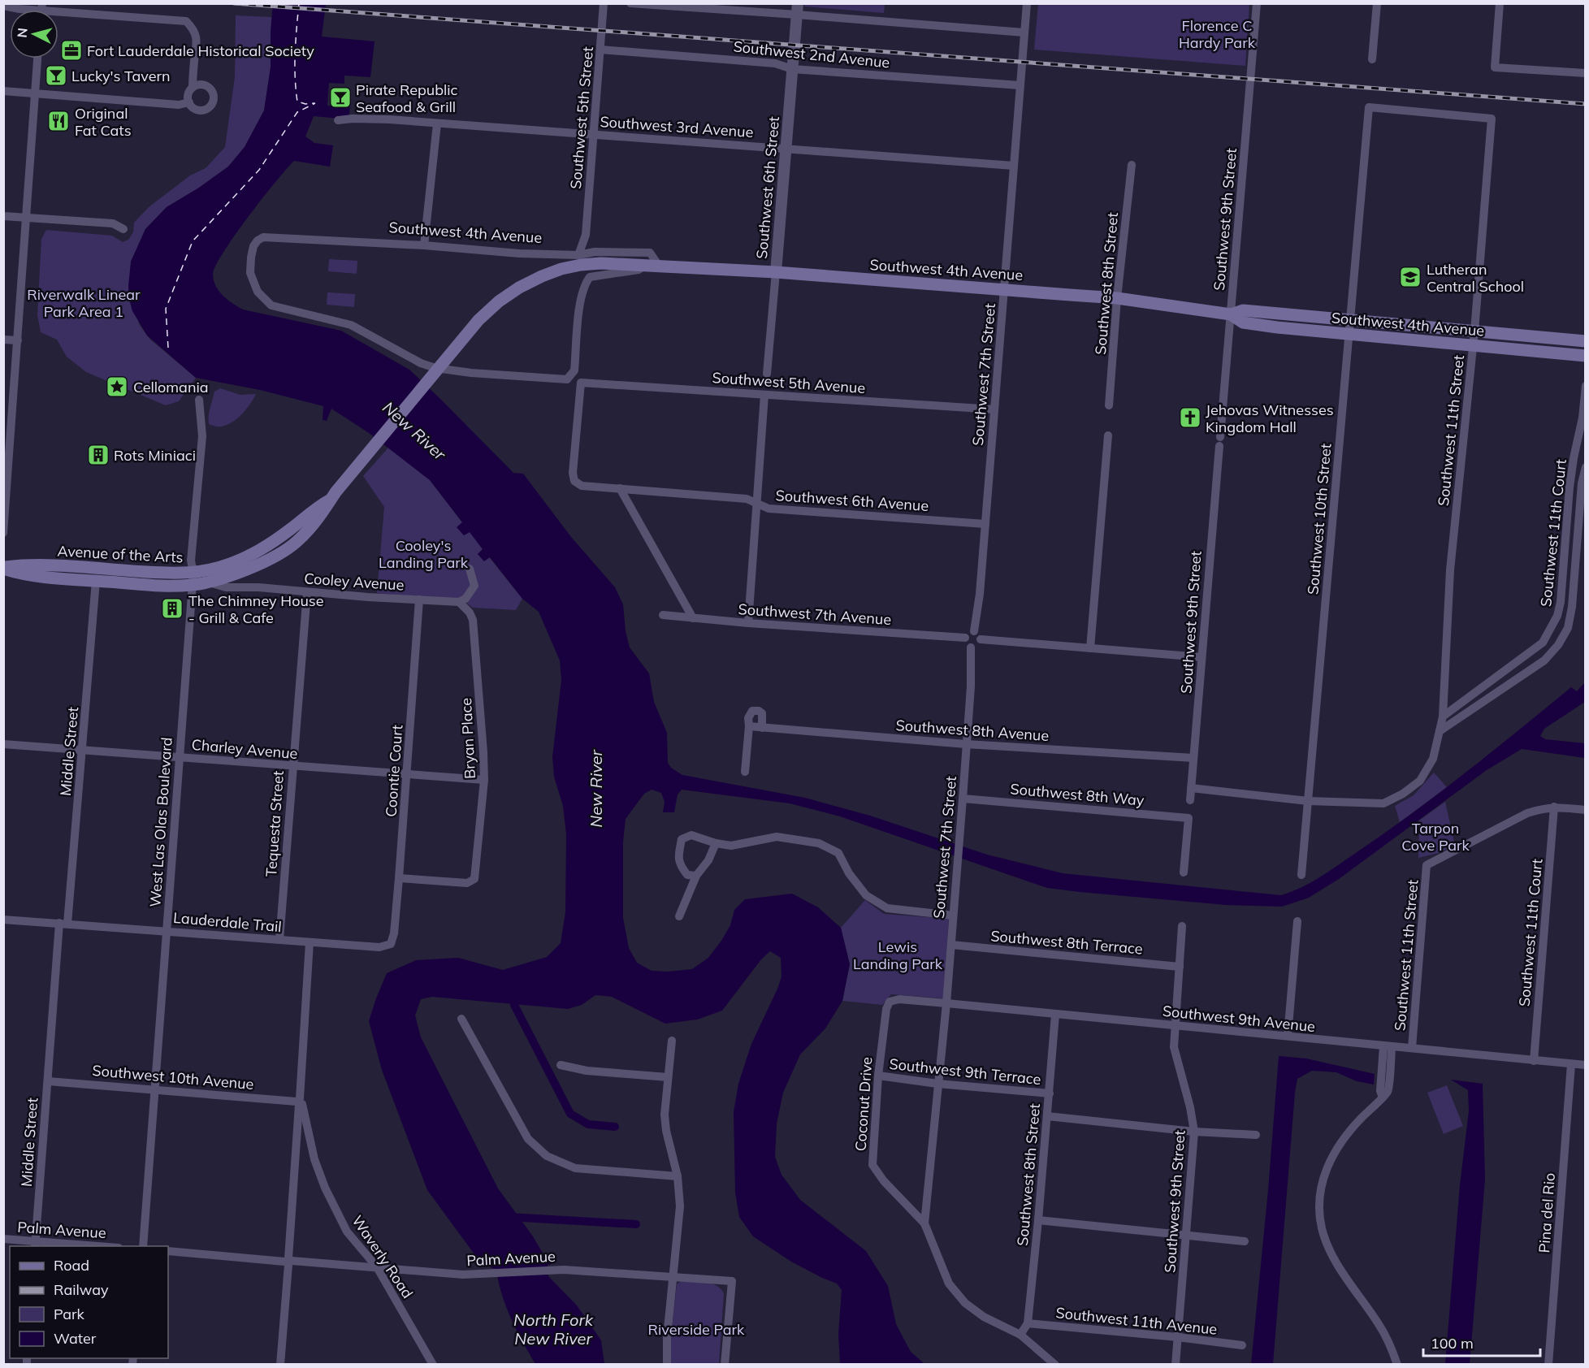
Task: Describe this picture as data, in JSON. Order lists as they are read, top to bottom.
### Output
{
  "streets": {
    "main road": ["Southwest 4th Avenue", "Avenue of the Arts"],
    "street": [
      "Southwest 2nd Avenue",
      "Southwest 5th Street",
      "Southwest 3rd Avenue",
      "Southwest 6th Street",
      "Southwest 9th Street",
      "Southwest 8th Street",
      "Southwest 7th Street",
      "Southwest 5th Avenue",
      "Southwest 11th Street",
      "Southwest 6th Avenue",
      "Southwest 10th Street",
      "Southwest 11th Court",
      "Cooley Avenue",
      "Southwest 7th Avenue",
      "Southwest 8th Avenue",
      "Bryan Place",
      "Charley Avenue",
      "Middle Street",
      "Coontie Court",
      "Southwest 8th Way",
      "West Las Olas Boulevard",
      "Tequesta Street",
      "Lauderdale Trail",
      "Southwest 8th Terrace",
      "Southwest 9th Avenue",
      "Southwest 9th Terrace",
      "Southwest 10th Avenue",
      "Coconut Drive",
      "Pina del Rio",
      "Palm Avenue",
      "Waverly Road",
      "Southwest 11th Avenue"
    ]
  },
  "crossings": [
    ["Southwest 2nd Avenue", "Southwest 5th Street"],
    ["Southwest 2nd Avenue", "Southwest 6th Street"],
    ["Southwest 2nd Avenue", "Southwest 7th Street"],
    ["Southwest 5th Street", "Southwest 3rd Avenue"],
    ["Southwest 5th Street", "Southwest 4th Avenue"],
    ["Southwest 3rd Avenue", "Southwest 6th Street"],
    ["Southwest 3rd Avenue", "Southwest 7th Street"],
    ["Southwest 6th Street", "Southwest 4th Avenue"],
    ["Southwest 9th Street", "Southwest 4th Avenue"],
    ["Southwest 9th Street", "Southwest 8th Avenue"],
    ["Southwest 9th Street", "Southwest 8th Terrace"],
    ["Southwest 9th Street", "Southwest 9th Avenue"],
    ["Southwest 9th Street", "Southwest 11th Avenue"],
    ["Southwest 4th Avenue", "Southwest 8th Street"],
    ["Southwest 4th Avenue", "Southwest 7th Street"],
    ["Southwest 4th Avenue", "Southwest 11th Street"],
    ["Southwest 4th Avenue", "Southwest 10th Street"],
    ["Southwest 4th Avenue", "Avenue of the Arts"],
    ["Southwest 4th Avenue", "Cooley Avenue"],
    ["Southwest 4th Avenue", "West Las Olas Boulevard"],
    ["Southwest 8th Street", "Southwest 9th Avenue"],
    ["Southwest 8th Street", "Southwest 9th Terrace"],
    ["Southwest 8th Street", "Coconut Drive"],
    ["Southwest 8th Street", "Southwest 11th Avenue"],
    ["Southwest 7th Street", "Southwest 5th Avenue"],
    ["Southwest 7th Street", "Southwest 6th Avenue"],
    ["Southwest 7th Street", "Southwest 7th Avenue"],
    ["Southwest 7th Street", "Southwest 8th Avenue"],
    ["Southwest 7th Street", "Southwest 8th Way"],
    ["Southwest 7th Street", "Southwest 8th Terrace"],
    ["Southwest 7th Street", "Southwest 9th Avenue"],
    ["Southwest 7th Street", "Southwest 9th Terrace"],
    ["Southwest 7th Street", "Coconut Drive"],
    ["Southwest 5th Avenue", "Southwest 6th Avenue"],
    ["Southwest 11th Street", "Southwest 10th Street"],
    ["Southwest 11th Street", "Southwest 11th Court"],
    ["Southwest 11th Street", "Southwest 9th Avenue"],
    ["Southwest 11th Court", "Southwest 9th Avenue"],
    ["Avenue of the Arts", "Middle Street"],
    ["Avenue of the Arts", "West Las Olas Boulevard"],
    ["Cooley Avenue", "Bryan Place"],
    ["Cooley Avenue", "Coontie Court"],
    ["Cooley Avenue", "Tequesta Street"],
    ["Bryan Place", "Charley Avenue"],
    ["Bryan Place", "Coontie Court"],
    ["Charley Avenue", "Middle Street"],
    ["Charley Avenue", "Coontie Court"],
    ["Charley Avenue", "West Las Olas Boulevard"],
    ["Charley Avenue", "Tequesta Street"],
    ["Middle Street", "Lauderdale Trail"],
    ["Middle Street", "Southwest 10th Avenue"],
    ["Middle Street", "Palm Avenue"],
    ["Coontie Court", "Lauderdale Trail"],
    ["West Las Olas Boulevard", "Lauderdale Trail"],
    ["West Las Olas Boulevard", "Southwest 10th Avenue"],
    ["Tequesta Street", "Lauderdale Trail"],
    ["Southwest 9th Avenue", "Coconut Drive"],
    ["Southwest 9th Avenue", "Pina del Rio"],
    ["Southwest 9th Terrace", "Coconut Drive"],
    ["Southwest 10th Avenue", "Waverly Road"],
    ["Palm Avenue", "Waverly Road"]
  ],
  "water": ["New River", "North Fork New River"],
  "parks": [
    "Florence C Hardy Park",
    "Riverwalk Linear Park Area 1",
    "Cooley's Landing Park",
    "Tarpon Cove Park",
    "Lewis Landing Park",
    "Riverside Park"
  ],
  "places": {
    "office": ["Fort Lauderdale Historical Society"],
    "bar": ["Lucky's Tavern", "Pirate Republic Seafood & Grill"],
    "restaurant": ["Original Fat Cats"],
    "school or university": ["Lutheran Central School"],
    "place": ["Cellomania"],
    "church": ["Jehovas Witnesses Kingdom Hall"],
    "building": ["Rots Miniaci", "The Chimney House - Grill & Cafe"]
  },
  "legend": [
    "Road",
    "Railway",
    "Park",
    "Water"
  ],
  "scale_bar": "100 m",
  "north": "left"
}
